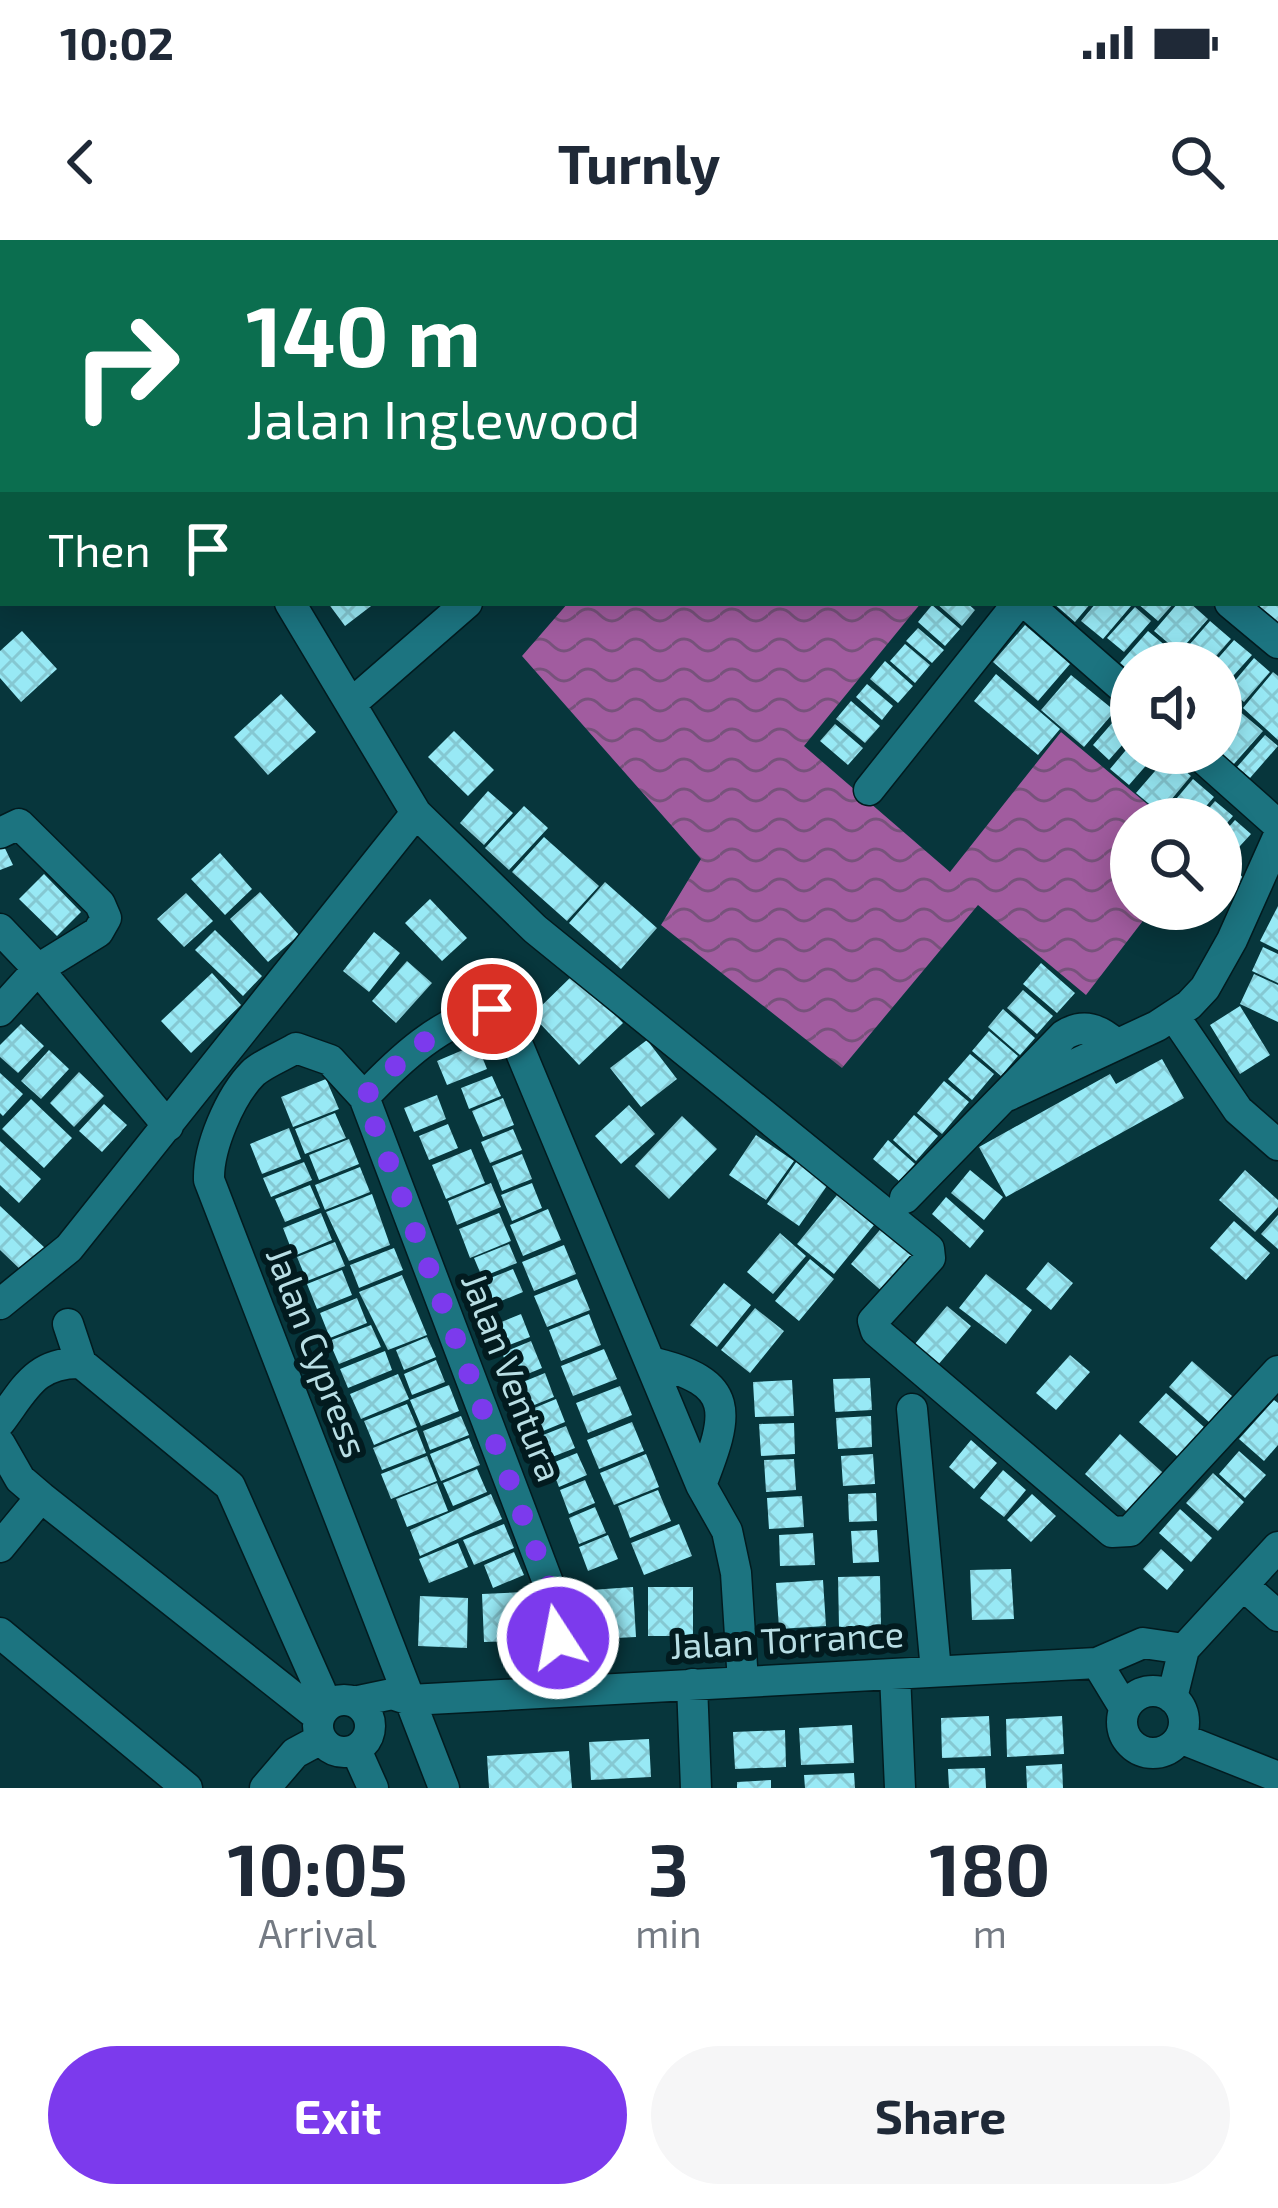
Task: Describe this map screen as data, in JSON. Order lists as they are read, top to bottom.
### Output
{
  "streets": {
    "street": ["Jalan Cypress", "Jalan Ventura", "Jalan Torrance"]
  },
  "crossings": [
    ["Jalan Cypress", "Jalan Ventura"],
    ["Jalan Cypress", "Jalan Torrance"],
    ["Jalan Ventura", "Jalan Torrance"]
  ],
  "page": {
    "status": "10:02",
    "header": "Turnly",
    "turn": ["140 m", "Jalan Inglewood"],
    "then": "Then",
    "eta": [
      "10:05",
      "Arrival",
      "3",
      "min",
      "180",
      "m"
    ],
    "buttons": ["Exit", "Share"]
  }
}
